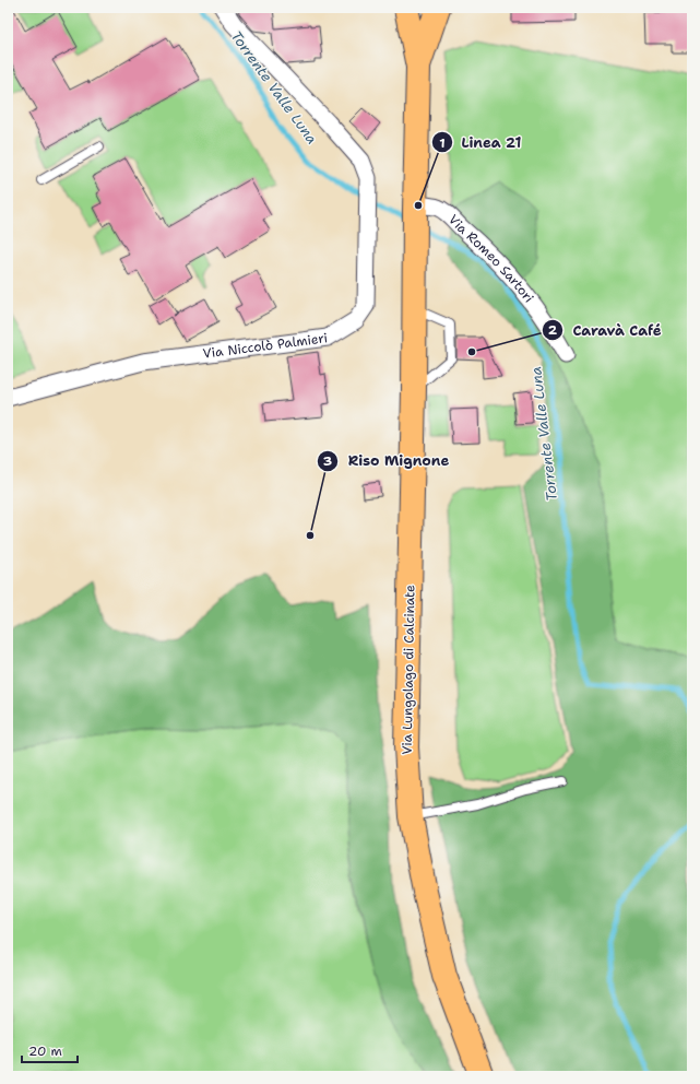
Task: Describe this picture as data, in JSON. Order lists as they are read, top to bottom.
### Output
{
  "streets": {
    "main road": ["Via Lungolago di Calcinate"],
    "street": ["Via Romeo Sartori", "Via Niccolò Palmieri"]
  },
  "crossings": [
    ["Via Romeo Sartori", "Via Lungolago di Calcinate"]
  ],
  "water": ["Torrente Valle Luna"],
  "places": ["Linea 21", "Caravà Café", "Riso Mignone"],
  "scale_bar": "20 m"
}
